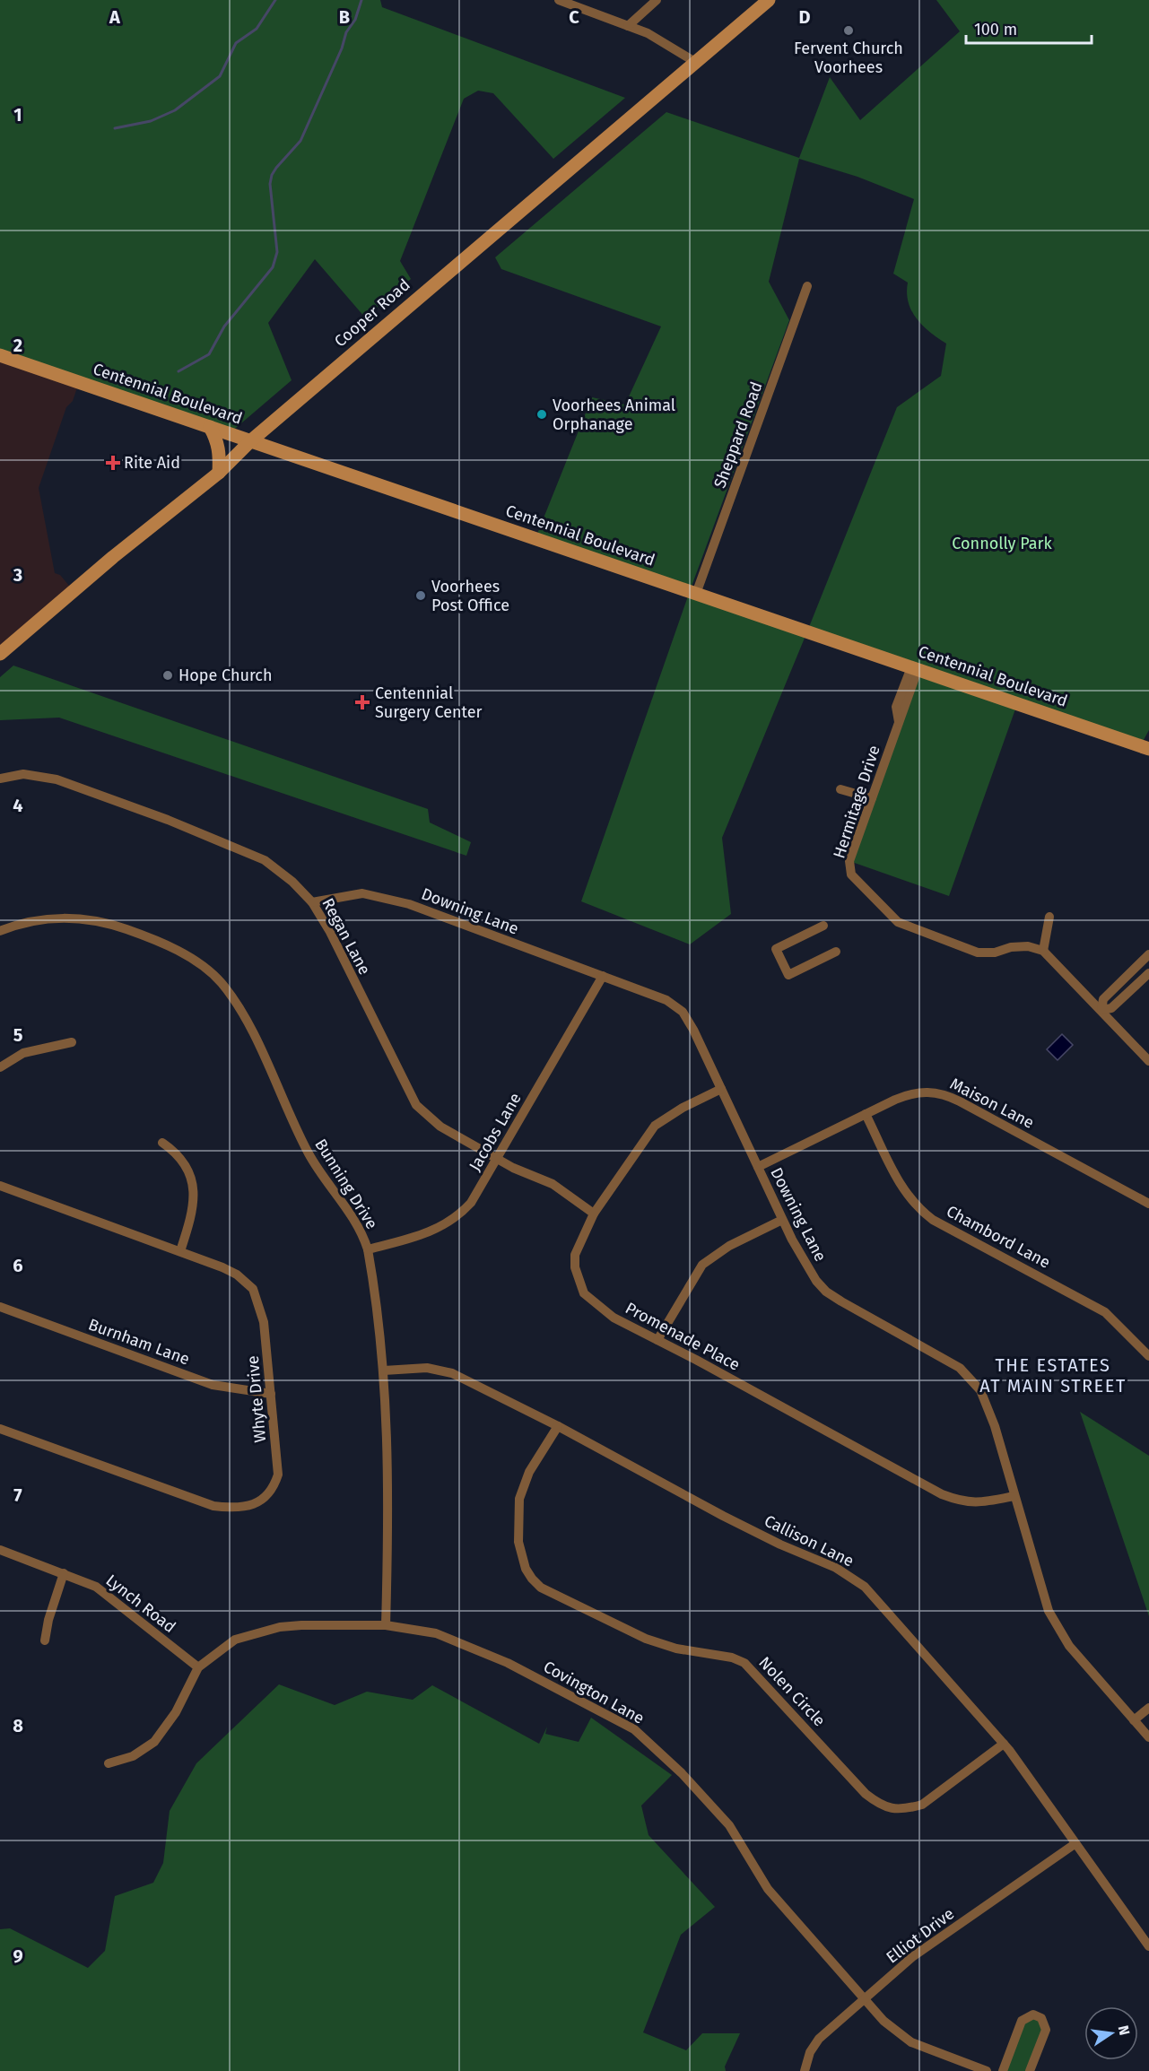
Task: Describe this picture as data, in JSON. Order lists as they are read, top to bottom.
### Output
{
  "streets": {
    "main road": ["Cooper Road", "Centennial Boulevard"],
    "street": [
      "Sheppard Road",
      "Hermitage Drive",
      "Downing Lane",
      "Regan Lane",
      "Maison Lane",
      "Jacobs Lane",
      "Bunning Drive",
      "Chambord Lane",
      "Promenade Place",
      "Burnham Lane",
      "Whyte Drive",
      "Callison Lane",
      "Lynch Road",
      "Nolen Circle",
      "Covington Lane",
      "Elliot Drive"
    ]
  },
  "crossings": [
    ["Cooper Road", "Centennial Boulevard"],
    ["Centennial Boulevard", "Sheppard Road"],
    ["Centennial Boulevard", "Hermitage Drive"],
    ["Downing Lane", "Regan Lane"],
    ["Downing Lane", "Maison Lane"],
    ["Downing Lane", "Jacobs Lane"],
    ["Downing Lane", "Promenade Place"],
    ["Regan Lane", "Jacobs Lane"],
    ["Regan Lane", "Promenade Place"],
    ["Maison Lane", "Chambord Lane"],
    ["Jacobs Lane", "Bunning Drive"],
    ["Bunning Drive", "Callison Lane"],
    ["Bunning Drive", "Covington Lane"],
    ["Burnham Lane", "Whyte Drive"],
    ["Callison Lane", "Nolen Circle"],
    ["Callison Lane", "Elliot Drive"],
    ["Lynch Road", "Covington Lane"],
    ["Covington Lane", "Elliot Drive"]
  ],
  "districts": ["THE ESTATES AT MAIN STREET"],
  "parks": ["Connolly Park"],
  "places": {
    "other": [
      "Fervent Church Voorhees",
      "Voorhees Animal Orphanage",
      "Voorhees Post Office",
      "Hope Church"
    ],
    "health": ["Rite Aid", "Centennial Surgery Center"]
  },
  "scale_bar": "100 m",
  "north": "right",
  "grid": {
    "columns": [
      "A",
      "B",
      "C",
      "D"
    ],
    "rows": [
      "1",
      "2",
      "3",
      "4",
      "5",
      "6",
      "7",
      "8",
      "9"
    ]
  }
}
